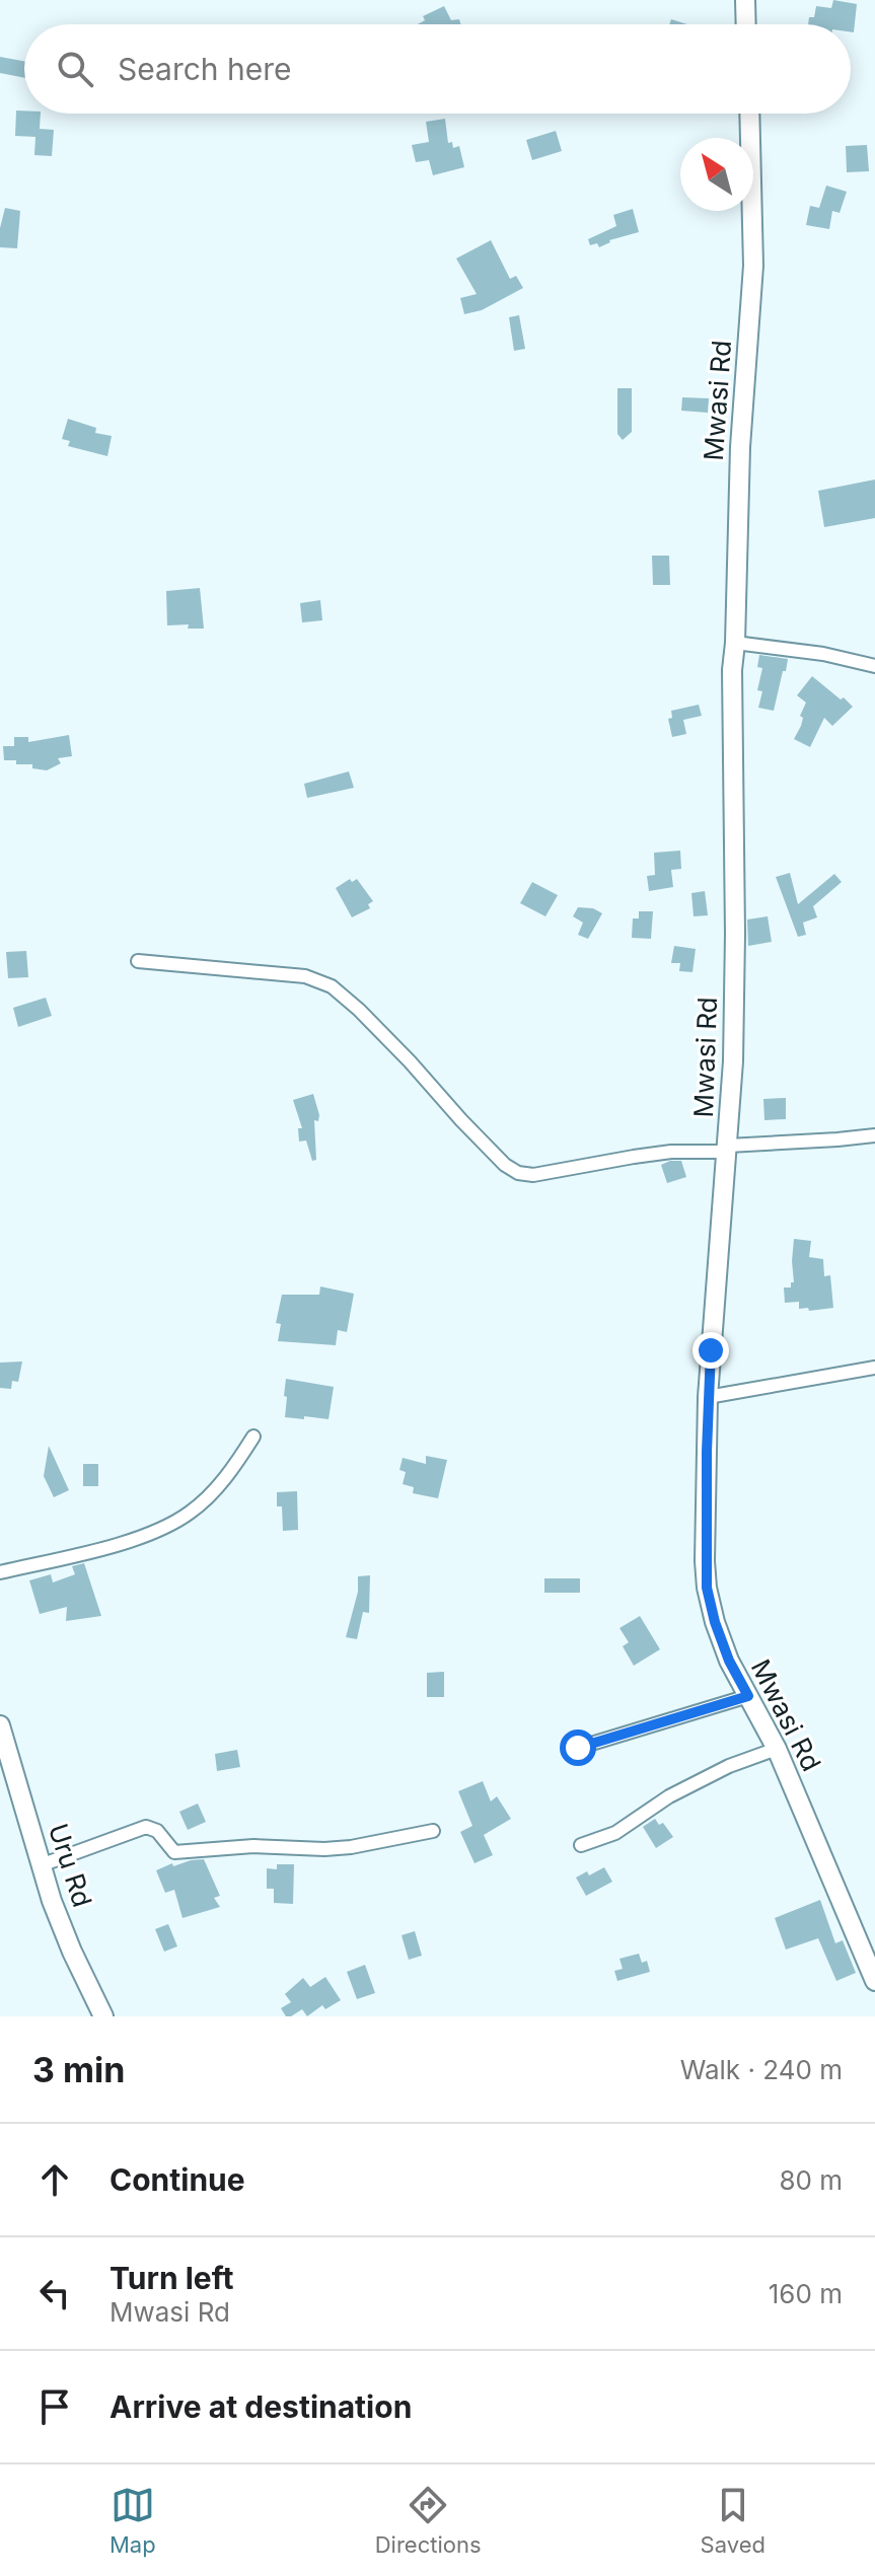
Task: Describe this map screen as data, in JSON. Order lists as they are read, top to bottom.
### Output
{
  "streets": {
    "street": ["Mwasi Rd", "Uru Rd"]
  },
  "north": "top left",
  "page": {
    "search": "Search here",
    "heading": ["3 min", "Walk · 240 m"],
    "list": [
      ["Continue", "80 m"],
      ["Turn left", "Mwasi Rd", "160 m"],
      "Arrive at destination"
    ],
    "nav": ["Map", "Directions", "Saved"]
  }
}
